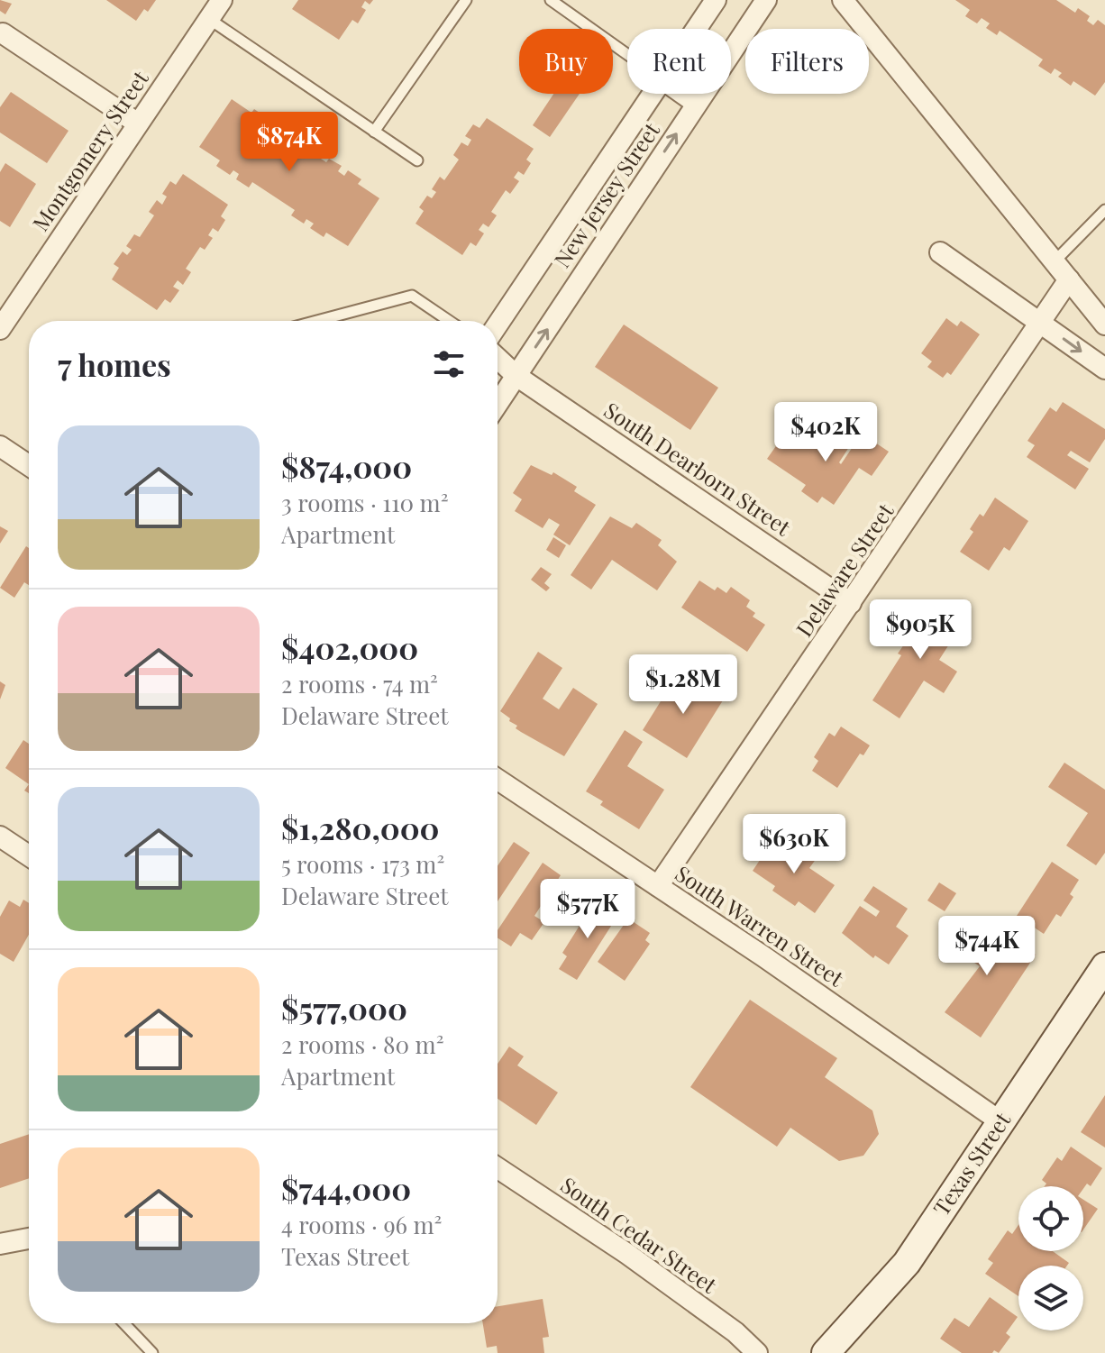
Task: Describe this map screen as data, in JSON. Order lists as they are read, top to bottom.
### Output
{
  "streets": {
    "street": [
      "Montgomery Street",
      "New Jersey Street",
      "South Dearborn Street",
      "Delaware Street",
      "South Warren Street",
      "Texas Street",
      "South Cedar Street"
    ]
  },
  "crossings": [
    ["New Jersey Street", "South Dearborn Street"],
    ["South Dearborn Street", "Delaware Street"],
    ["Delaware Street", "South Warren Street"],
    ["South Warren Street", "Texas Street"]
  ],
  "page": {
    "chip": ["Buy", "Rent", "Filters"],
    "price": [
      "$874K",
      "$402K",
      "$905K",
      "$1.28M",
      "$630K",
      "$577K",
      "$744K"
    ],
    "heading": "7 homes",
    "list": [
      {
        "name": "$874,000",
        "note": "3 rooms · 110 m² · Apartment"
      },
      {
        "name": "$402,000",
        "note": "2 rooms · 74 m² · Delaware Street"
      },
      {
        "name": "$1,280,000",
        "note": "5 rooms · 173 m² · Delaware Street"
      },
      {
        "name": "$577,000",
        "note": "2 rooms · 80 m² · Apartment"
      },
      {
        "name": "$744,000",
        "note": "4 rooms · 96 m² · Texas Street"
      }
    ]
  }
}
